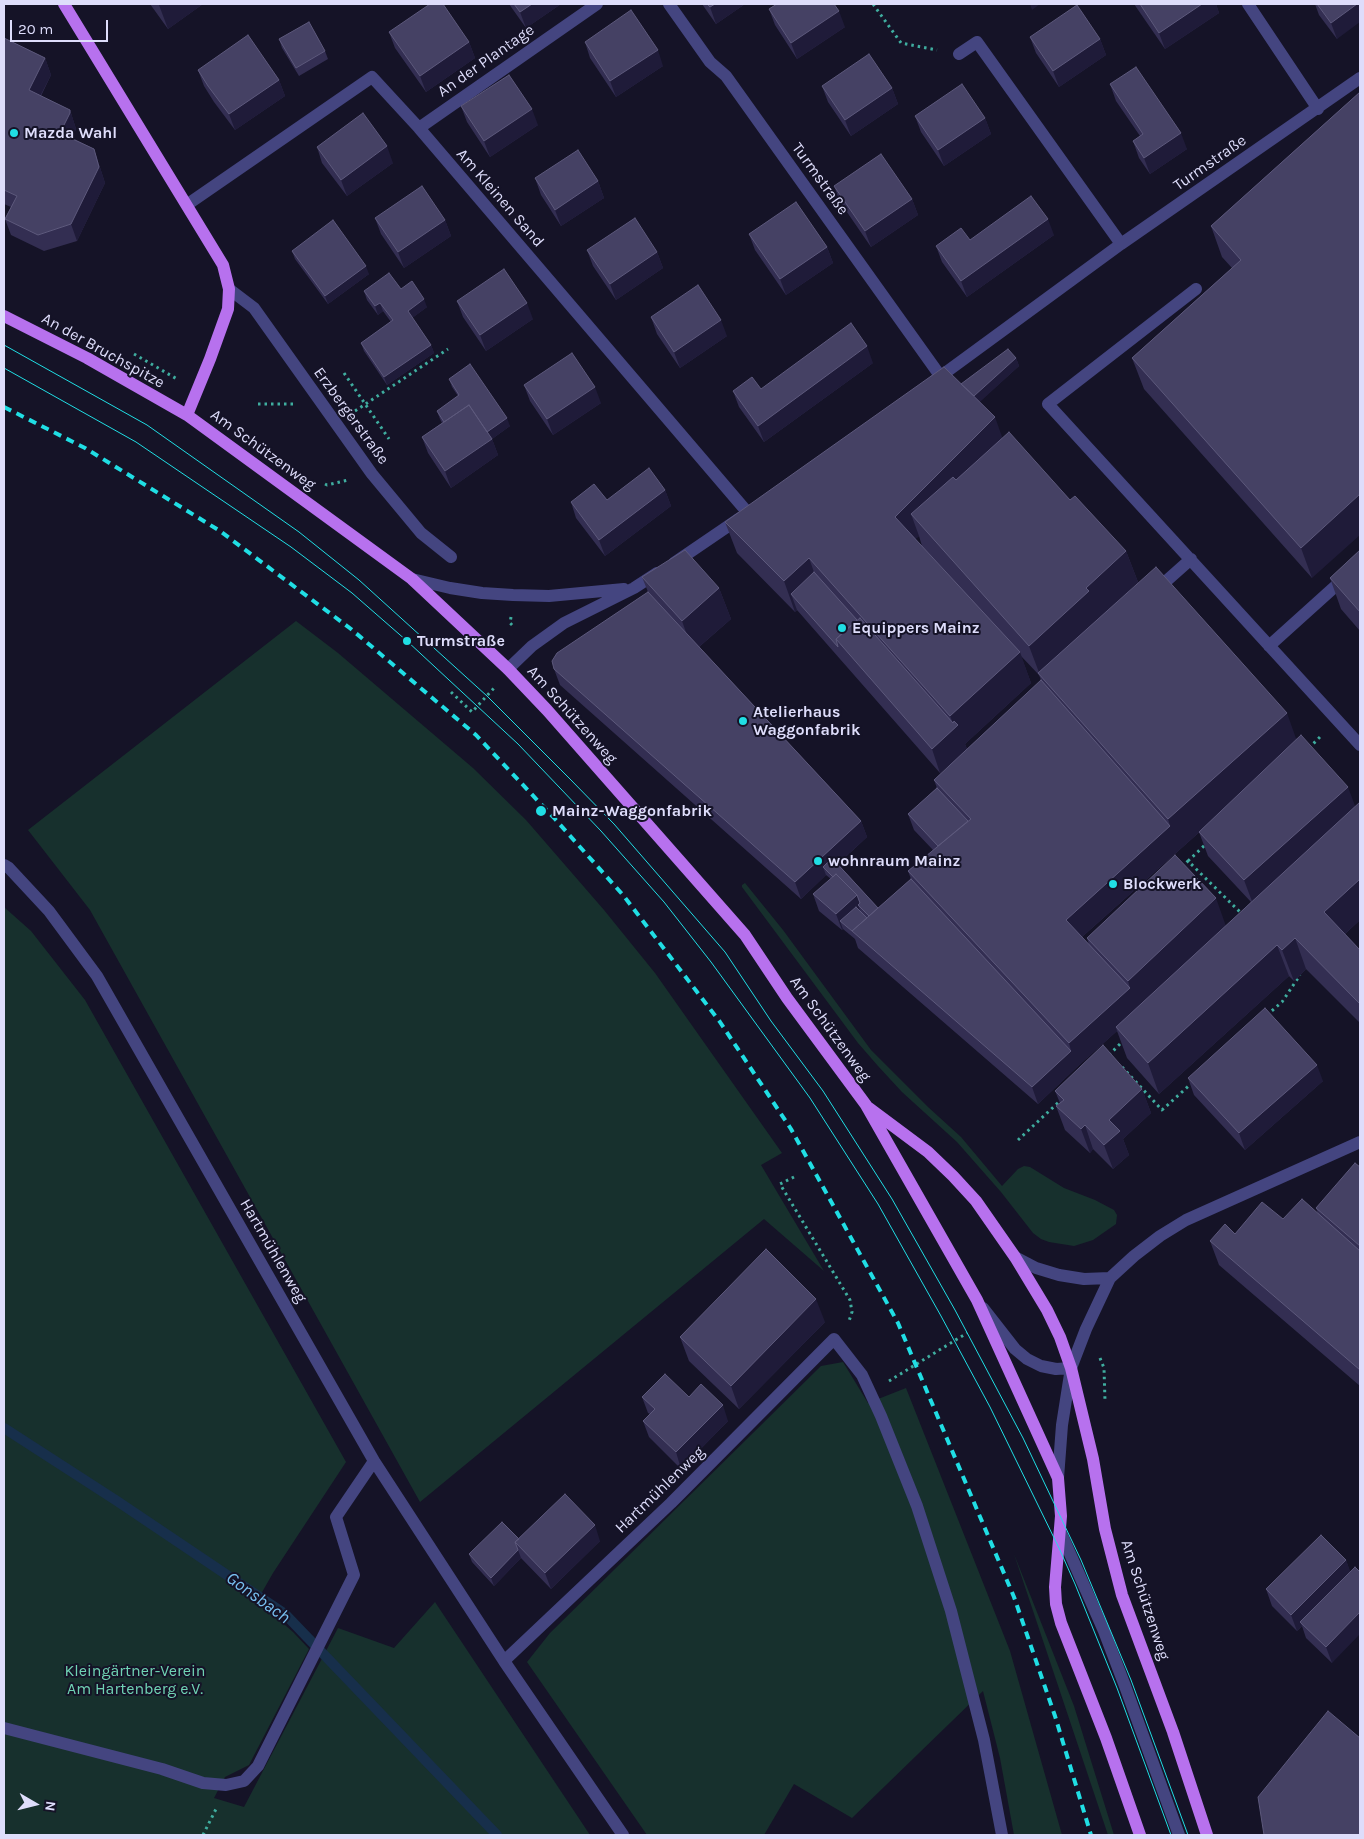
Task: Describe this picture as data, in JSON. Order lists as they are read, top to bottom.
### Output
{
  "streets": {
    "main road": ["An der Bruchspitze", "Am Schützenweg"],
    "street": [
      "An der Plantage",
      "Turmstraße",
      "Am Kleinen Sand",
      "Erzbergerstraße",
      "Hartmühlenweg"
    ]
  },
  "crossings": [
    ["An der Plantage", "Am Kleinen Sand"],
    ["An der Bruchspitze", "Am Schützenweg"]
  ],
  "water": ["Gonsbach"],
  "parks": ["Kleingärtner-Verein Am Hartenberg e.V."],
  "places": [
    "Mazda Wahl",
    "Equippers Mainz",
    "Turmstraße",
    "Atelierhaus Waggonfabrik",
    "Mainz-Waggonfabrik",
    "wohnraum Mainz",
    "Blockwerk"
  ],
  "scale_bar": "20 m",
  "north": "right"
}
